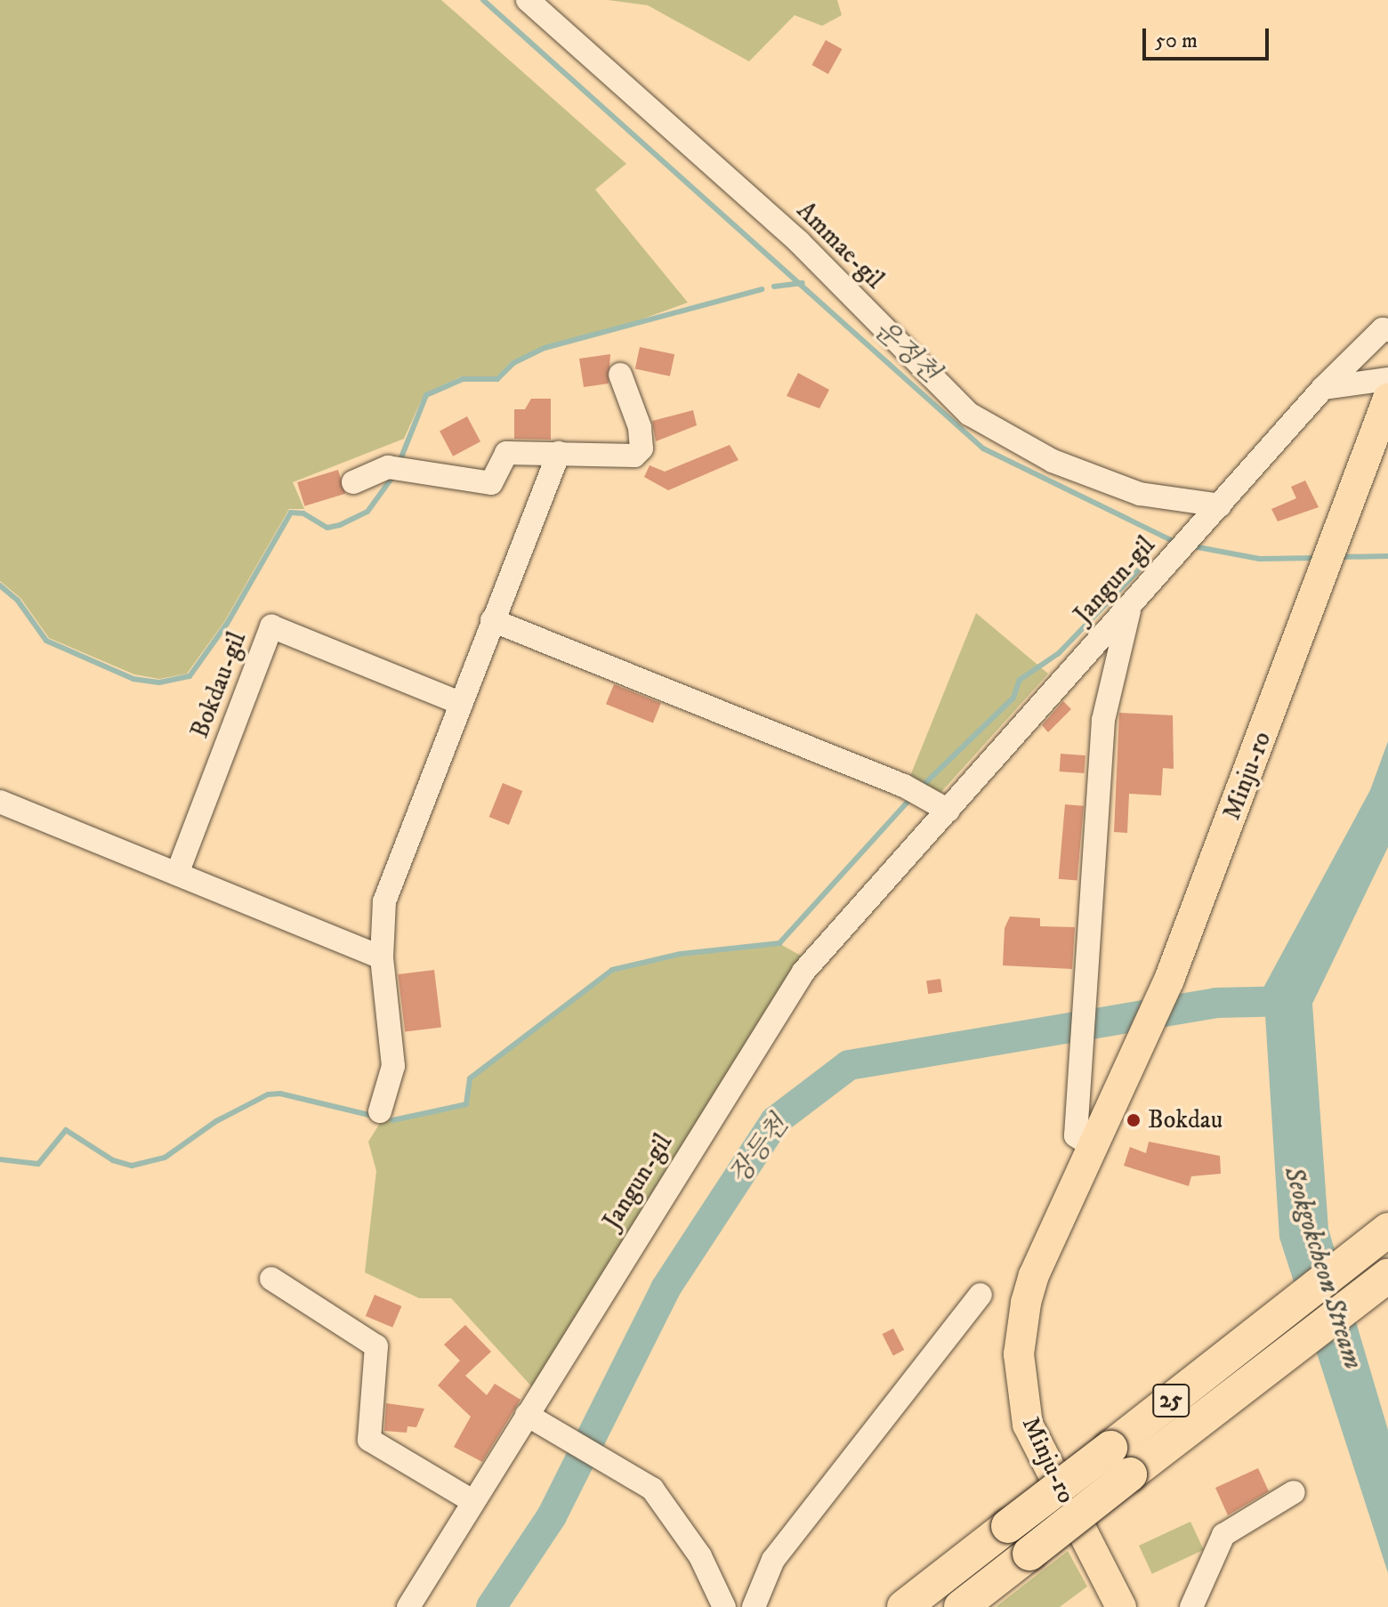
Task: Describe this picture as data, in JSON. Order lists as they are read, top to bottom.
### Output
{
  "streets": {
    "highway": ["25"],
    "main road": ["Minju-ro"],
    "street": ["Ammae-gil", "Jangun-gil", "Bokdau-gil"]
  },
  "crossings": [
    ["Ammae-gil", "Jangun-gil"]
  ],
  "water": ["운정천", "장등천", "Seokgokcheon Stream"],
  "places": ["Bokdau"],
  "scale_bar": "50 m"
}
